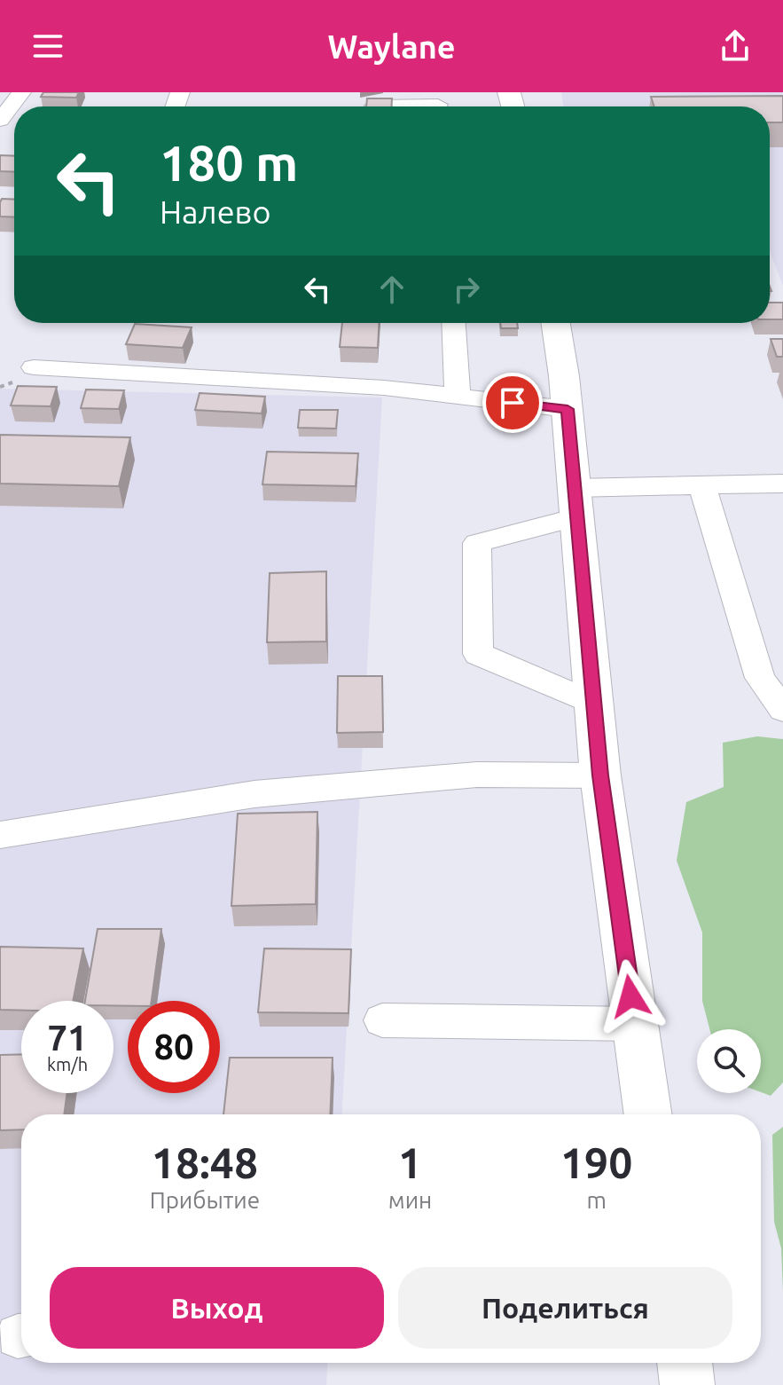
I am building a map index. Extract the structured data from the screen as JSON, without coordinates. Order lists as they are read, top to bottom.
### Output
{
  "page": {
    "header": "Waylane",
    "turn": ["180 m", "Налево"],
    "speed": "71 km/h",
    "limit": "80",
    "eta": [
      "18:48",
      "Прибытие",
      "1",
      "мин",
      "190",
      "m"
    ],
    "buttons": ["Выход", "Поделиться"]
  }
}
